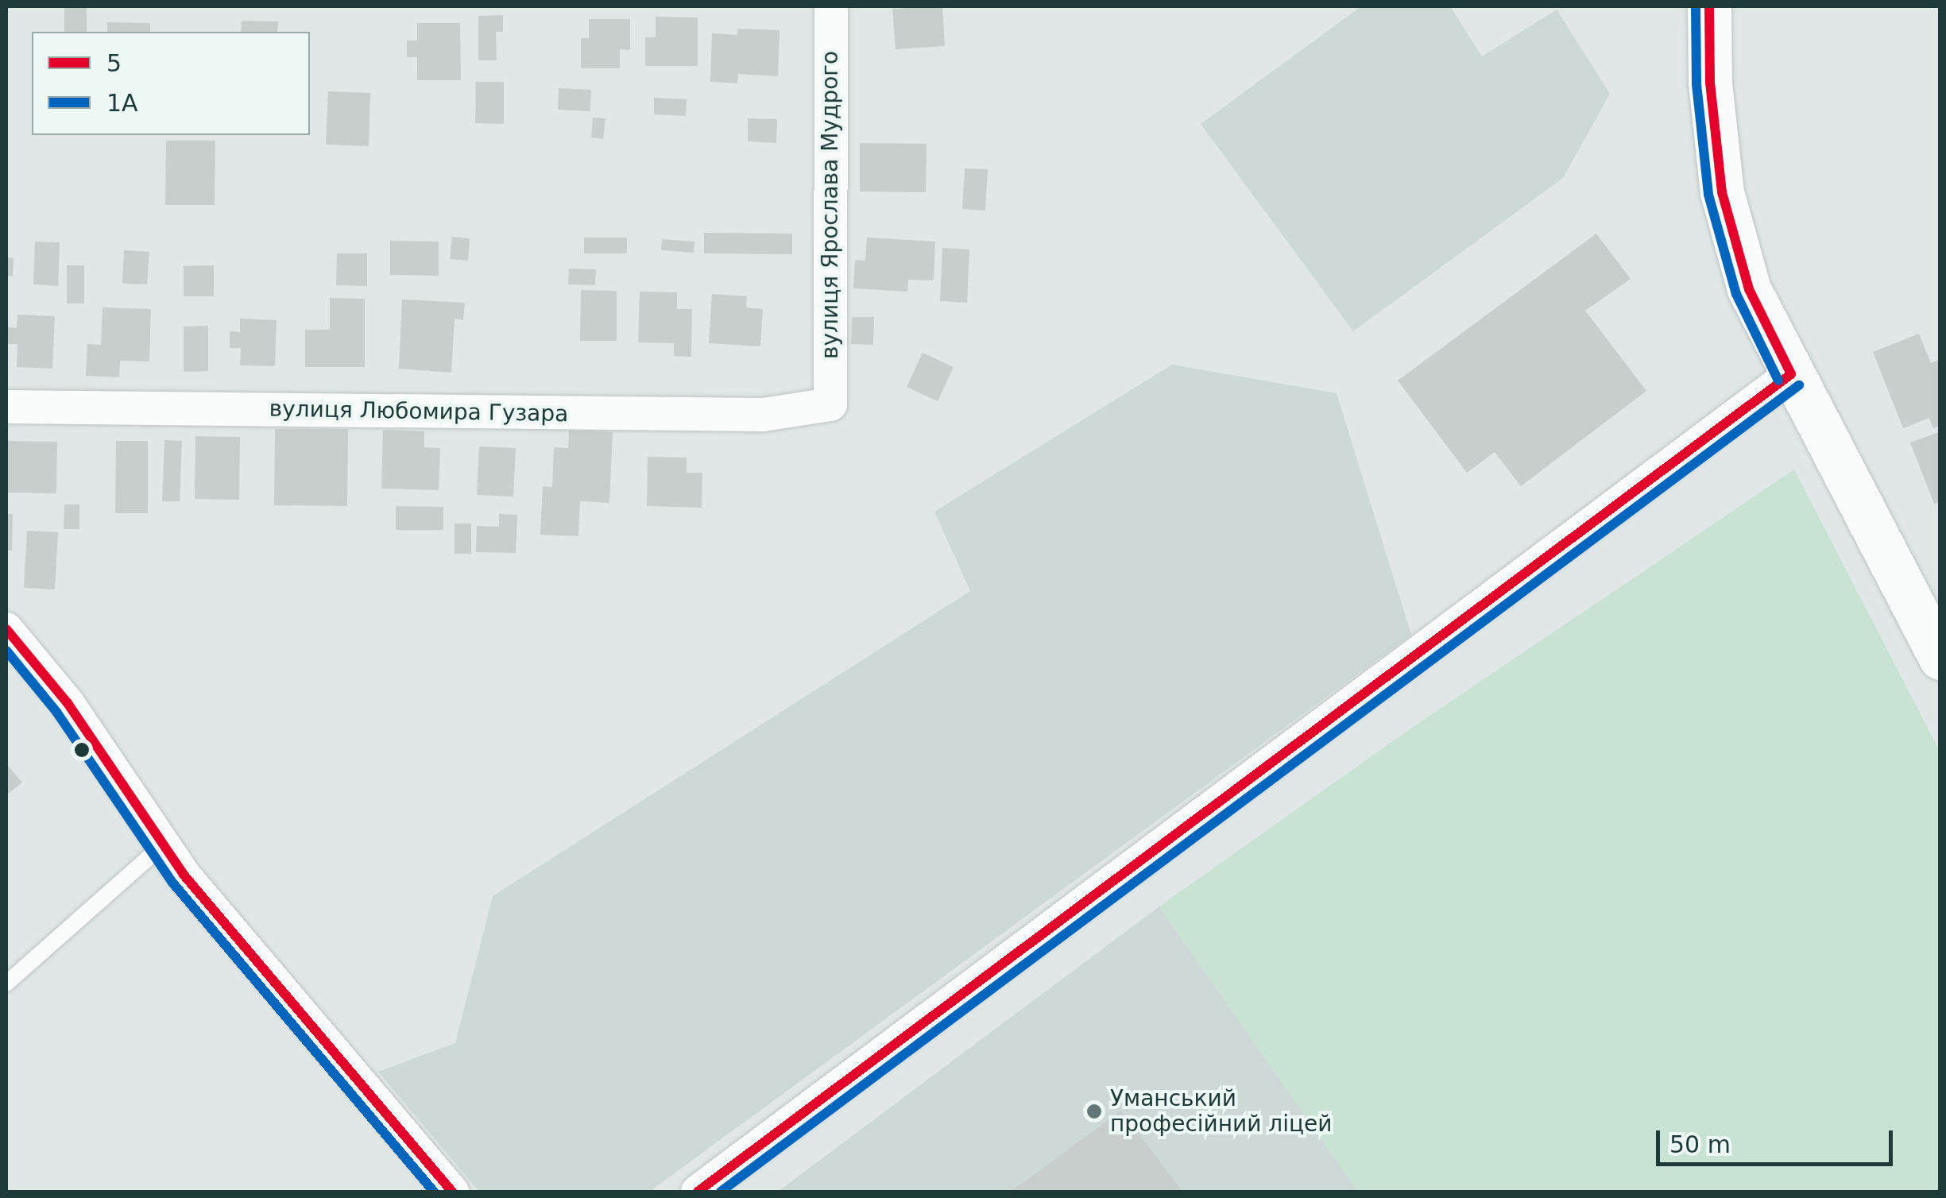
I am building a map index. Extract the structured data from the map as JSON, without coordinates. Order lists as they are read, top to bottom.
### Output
{
  "streets": {
    "street": ["вулиця Ярослава Мудрого", "вулиця Любомира Гузара"]
  },
  "crossings": [
    ["вулиця Ярослава Мудрого", "вулиця Любомира Гузара"]
  ],
  "places": ["Уманський професійний ліцей"],
  "lines": ["transit line 5", "transit line 1А"],
  "legend": ["5", "1А"],
  "scale_bar": "50 m"
}
